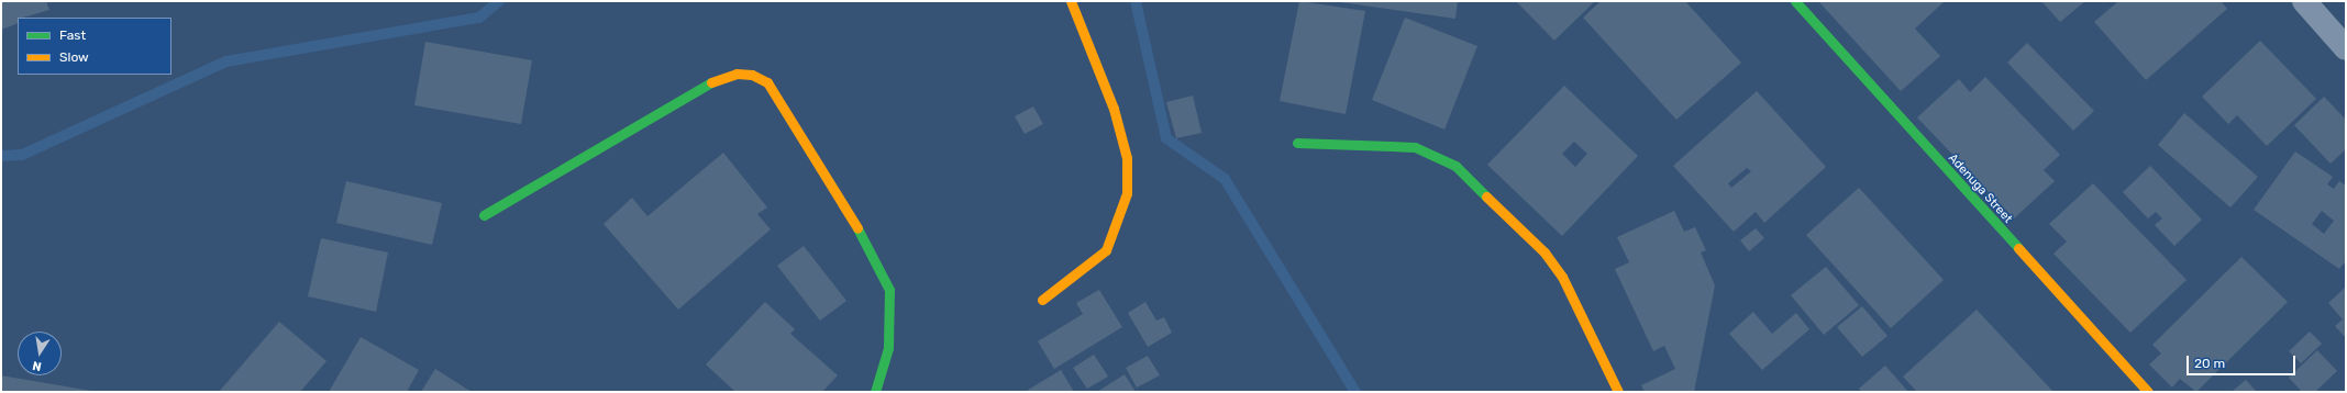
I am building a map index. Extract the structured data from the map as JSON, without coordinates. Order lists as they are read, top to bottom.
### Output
{
  "streets": {
    "street": ["Adenuga Street"]
  },
  "legend": ["Fast", "Slow"],
  "scale_bar": "20 m",
  "north": "bottom"
}
